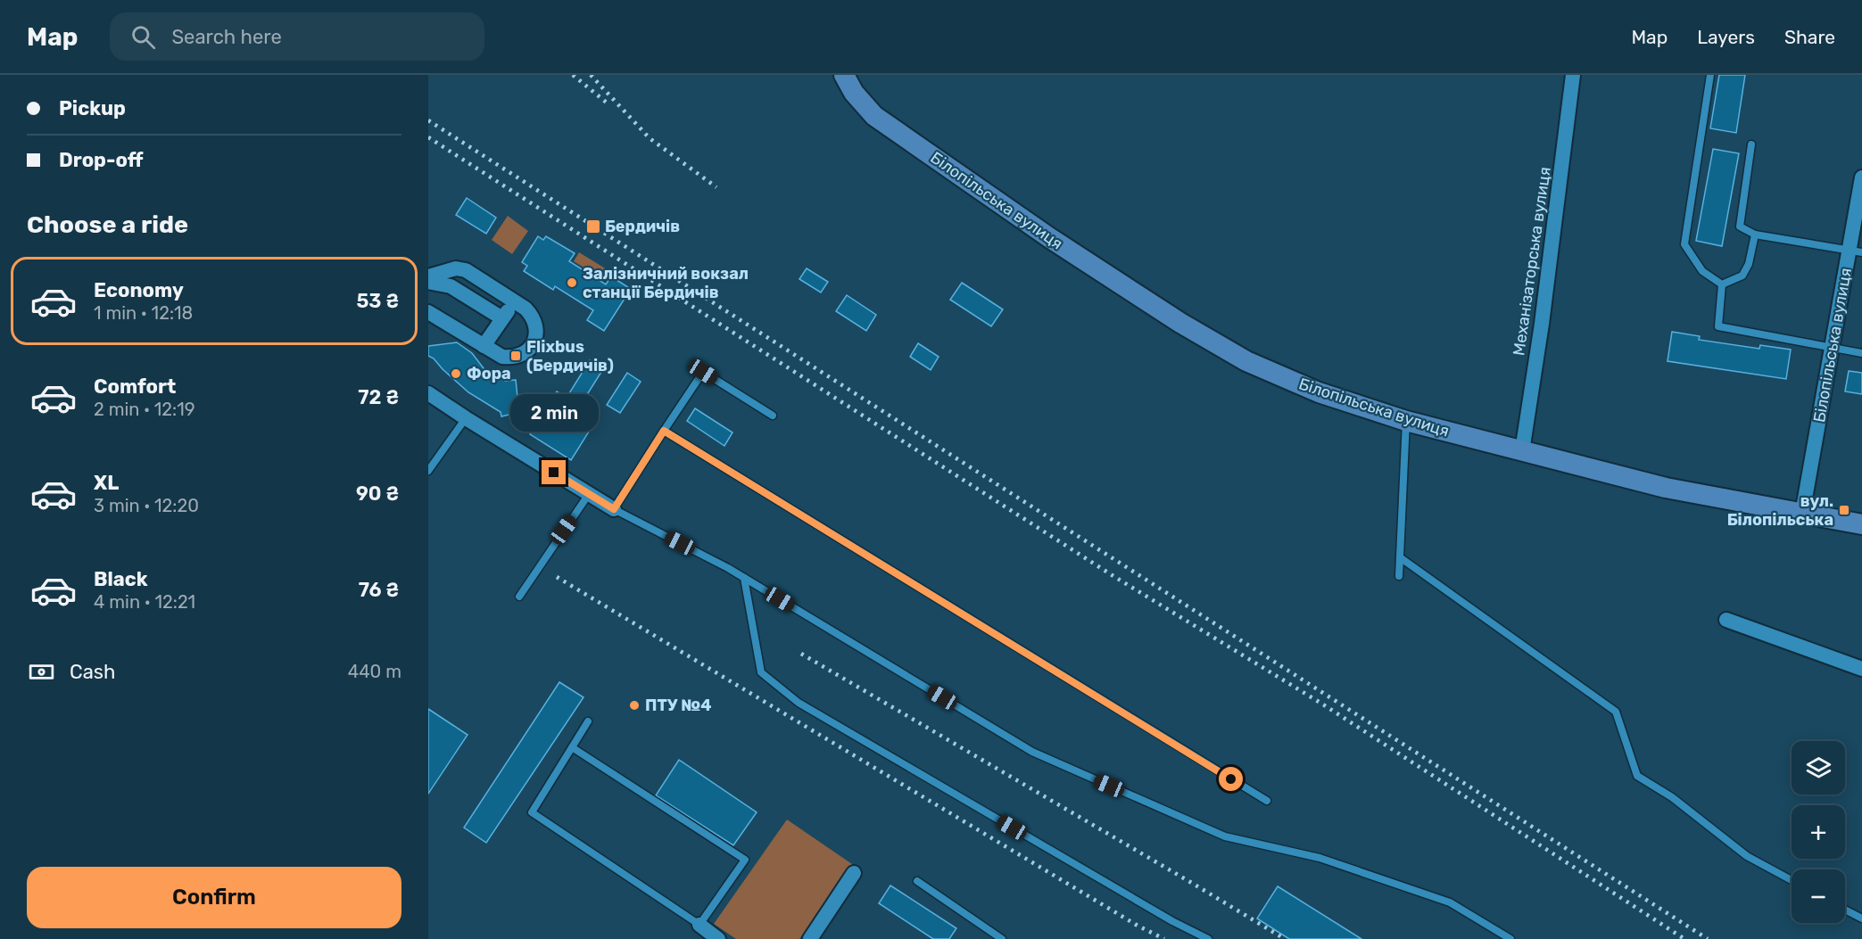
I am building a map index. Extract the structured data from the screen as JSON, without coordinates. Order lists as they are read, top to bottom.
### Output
{
  "streets": {
    "main road": ["Білопільська вулиця"],
    "street": ["Механізаторська вулиця"]
  },
  "crossings": [
    ["Білопільська вулиця", "Механізаторська вулиця"]
  ],
  "places": {
    "transit": ["Бердичів", "Flixbus (Бердичів)", "вул. Білопільська"],
    "other": ["Залізничний вокзал станції Бердичів", "Фора", "ПТУ №4"]
  },
  "page": {
    "header": "Map",
    "search": "Search here",
    "nav": ["Map", "Layers", "Share"],
    "banner": ["Pickup", "Drop-off"],
    "heading": "Choose a ride",
    "list": [
      {
        "name": "Economy",
        "note": "1 min · 12:18",
        "value": "53 ₴"
      },
      {
        "name": "Comfort",
        "note": "2 min · 12:19",
        "value": "72 ₴"
      },
      {
        "name": "XL",
        "note": "3 min · 12:20",
        "value": "90 ₴"
      },
      {
        "name": "Black",
        "note": "4 min · 12:21",
        "value": "76 ₴"
      }
    ],
    "bubble": "2 min",
    "pay": ["Cash", "440 m"],
    "map_buttons": ["+", "−"],
    "buttons": "Confirm"
  }
}
